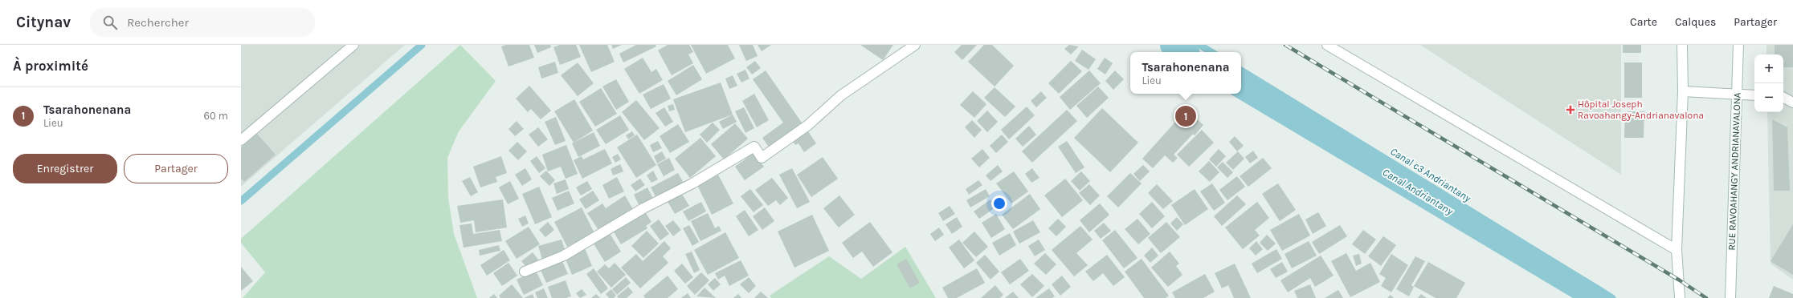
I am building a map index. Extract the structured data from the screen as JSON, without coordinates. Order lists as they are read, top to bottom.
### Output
{
  "streets": {
    "street": ["RUE RAVOAHANGY ANDRIANAVALONA"]
  },
  "water": ["Canal c3 Andriantany", "Canal Andriantany"],
  "places": {
    "health": ["Hôpital Joseph Ravoahangy-Andrianavalona"]
  },
  "page": {
    "header": "Citynav",
    "search": "Rechercher",
    "nav": ["Carte", "Calques", "Partager"],
    "heading": "À proximité",
    "popup": ["Tsarahonenana", "Lieu"],
    "map_buttons": ["+", "−"],
    "list": [
      {
        "mark": "1",
        "name": "Tsarahonenana",
        "note": "Lieu",
        "value": "60 m"
      }
    ],
    "pins": "1",
    "buttons": ["Enregistrer", "Partager"]
  }
}
